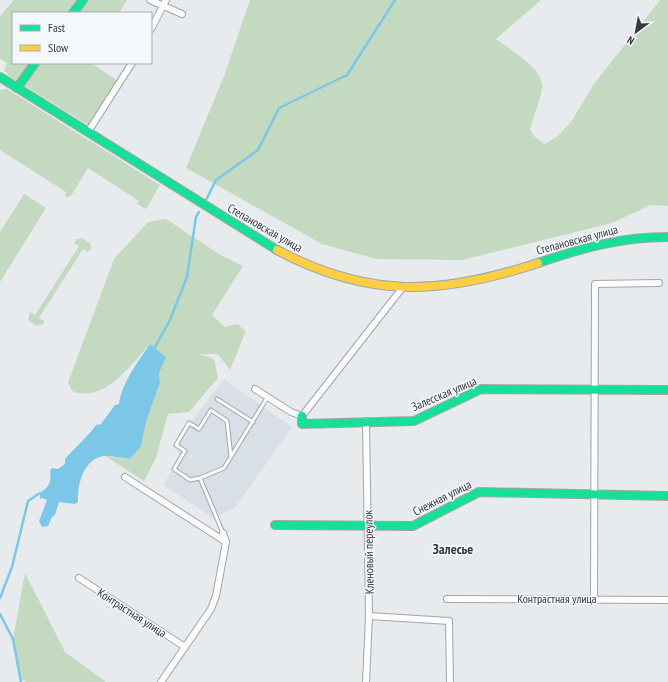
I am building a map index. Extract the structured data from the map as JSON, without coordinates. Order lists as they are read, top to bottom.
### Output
{
  "streets": {
    "street": [
      "Степановская улица",
      "Залесская улица",
      "Снежная улица",
      "Кленовый переулок",
      "Контрастная улица"
    ]
  },
  "crossings": [
    ["Залесская улица", "Кленовый переулок"],
    ["Снежная улица", "Кленовый переулок"]
  ],
  "districts": ["Залесье"],
  "legend": ["Fast", "Slow"],
  "north": "bottom left"
}
